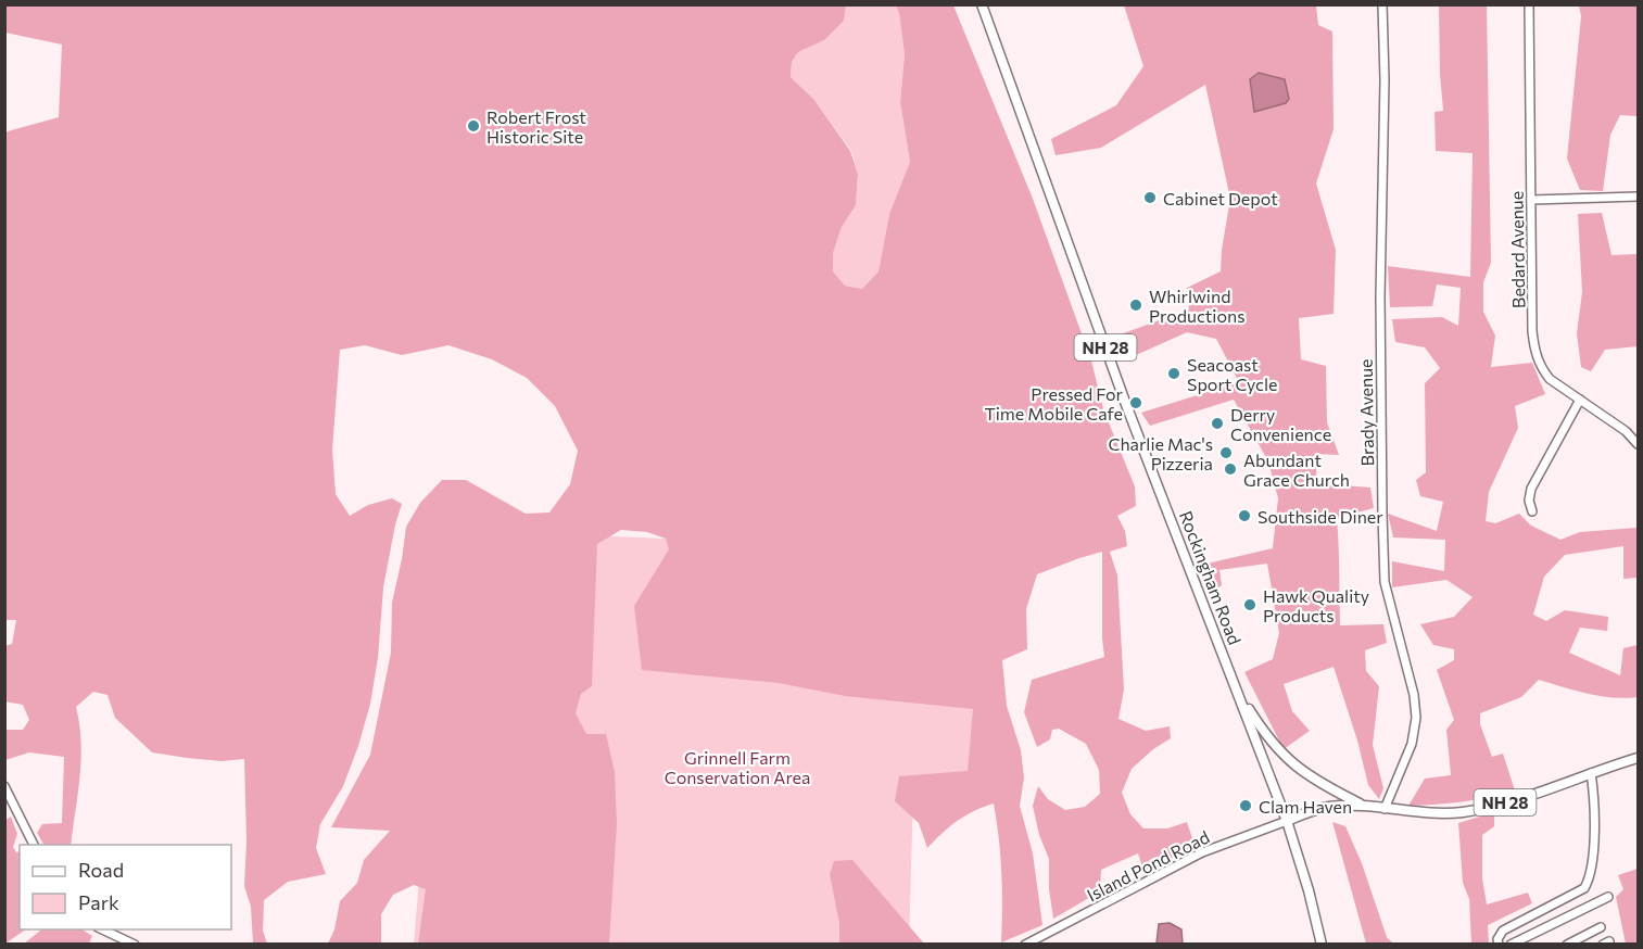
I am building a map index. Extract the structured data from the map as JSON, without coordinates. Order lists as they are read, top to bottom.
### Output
{
  "streets": {
    "main road": ["NH 28", "Rockingham Road"],
    "street": ["Bedard Avenue", "Brady Avenue", "Island Pond Road"]
  },
  "crossings": [
    ["NH 28", "Brady Avenue"],
    ["NH 28", "Rockingham Road"],
    ["NH 28", "Island Pond Road"],
    ["Rockingham Road", "Island Pond Road"]
  ],
  "parks": ["Grinnell Farm Conservation Area"],
  "places": [
    "Robert Frost Historic Site",
    "Cabinet Depot",
    "Whirlwind Productions",
    "Seacoast Sport Cycle",
    "Pressed For Time Mobile Cafe",
    "Derry Convenience",
    "Charlie Mac's Pizzeria",
    "Abundant Grace Church",
    "Southside Diner",
    "Hawk Quality Products",
    "Clam Haven"
  ],
  "legend": ["Road", "Park"]
}
